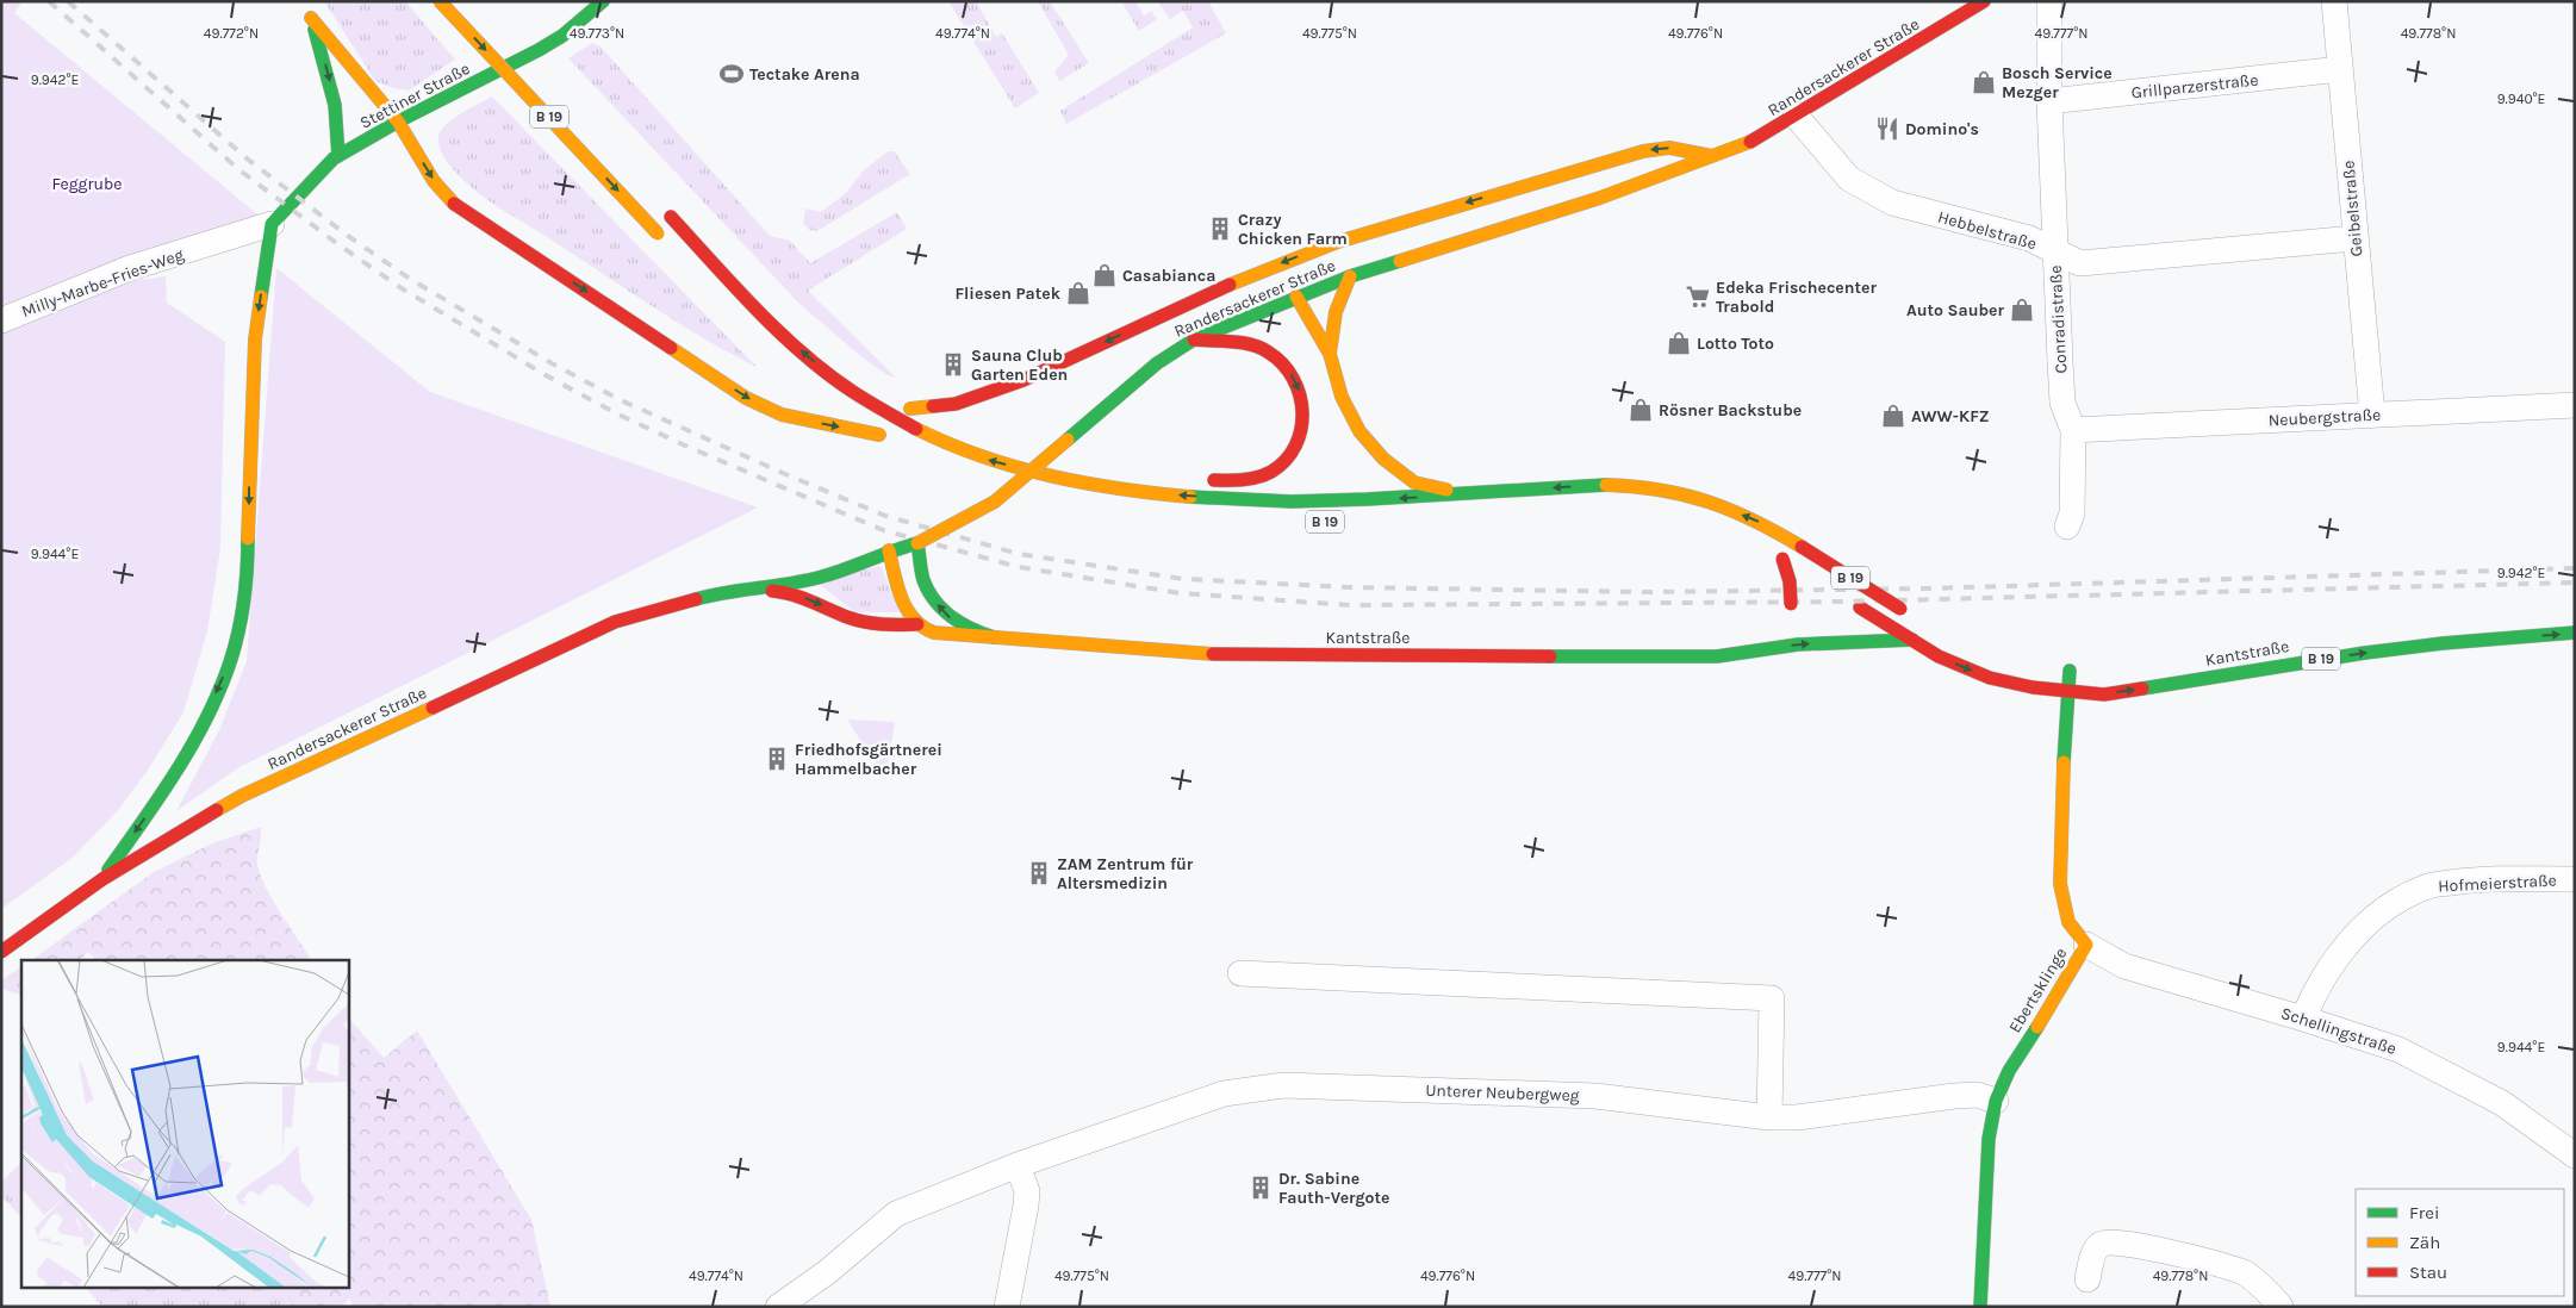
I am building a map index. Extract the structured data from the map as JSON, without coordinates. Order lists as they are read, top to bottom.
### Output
{
  "streets": {
    "main road": [
      "Randersackerer Straße",
      "Stettiner Straße",
      "B 19",
      "Kantstraße",
      "Ebertsklinge"
    ],
    "street": [
      "Grillparzerstraße",
      "Geibelstraße",
      "Hebbelstraße",
      "Milly-Marbe-Fries-Weg",
      "Conradistraße",
      "Neubergstraße",
      "Hofmeierstraße",
      "Schellingstraße",
      "Unterer Neubergweg"
    ]
  },
  "crossings": [
    ["Randersackerer Straße", "Hebbelstraße"],
    ["Randersackerer Straße", "Kantstraße"],
    ["Grillparzerstraße", "Geibelstraße"],
    ["Grillparzerstraße", "Conradistraße"],
    ["Stettiner Straße", "Milly-Marbe-Fries-Weg"],
    ["B 19", "Kantstraße"],
    ["Geibelstraße", "Hebbelstraße"],
    ["Geibelstraße", "Neubergstraße"],
    ["Hebbelstraße", "Conradistraße"],
    ["Conradistraße", "Neubergstraße"],
    ["Kantstraße", "Ebertsklinge"],
    ["Hofmeierstraße", "Schellingstraße"],
    ["Ebertsklinge", "Schellingstraße"],
    ["Ebertsklinge", "Unterer Neubergweg"]
  ],
  "one_way": ["Kantstraße"],
  "parks": ["Feggrube"],
  "places": {
    "sports": ["Tectake Arena"],
    "shop": [
      "Bosch Service Mezger",
      "Casabianca",
      "Fliesen Patek",
      "Auto Sauber",
      "Lotto Toto",
      "Rösner Backstube",
      "AWW-KFZ"
    ],
    "restaurant": ["Domino's"],
    "building": [
      "Crazy Chicken Farm",
      "Sauna Club Garten Eden",
      "Friedhofsgärtnerei Hammelbacher",
      "ZAM Zentrum für Altersmedizin",
      "Dr. Sabine Fauth-Vergote"
    ],
    "supermarket": ["Edeka Frischecenter Trabold"]
  },
  "legend": ["Frei", "Zäh", "Stau"],
  "coordinates": [
    "49.772°N",
    "49.773°N",
    "49.774°N",
    "49.775°N",
    "49.776°N",
    "49.777°N",
    "49.778°N",
    "9.942°E",
    "9.940°E",
    "9.944°E"
  ]
}
